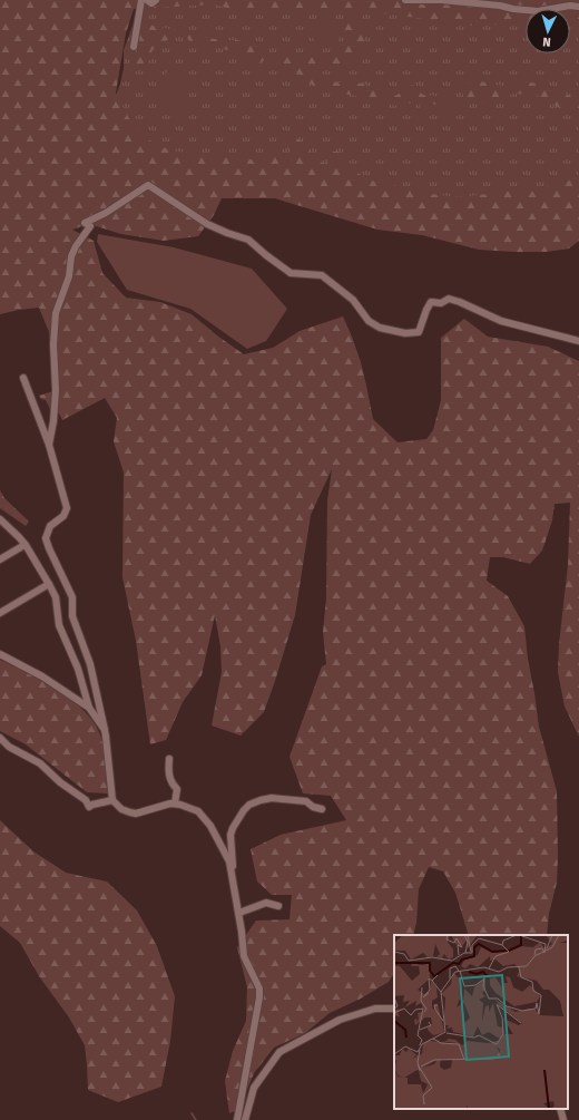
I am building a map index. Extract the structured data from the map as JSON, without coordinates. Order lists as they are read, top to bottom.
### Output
{
  "north": "bottom"
}
